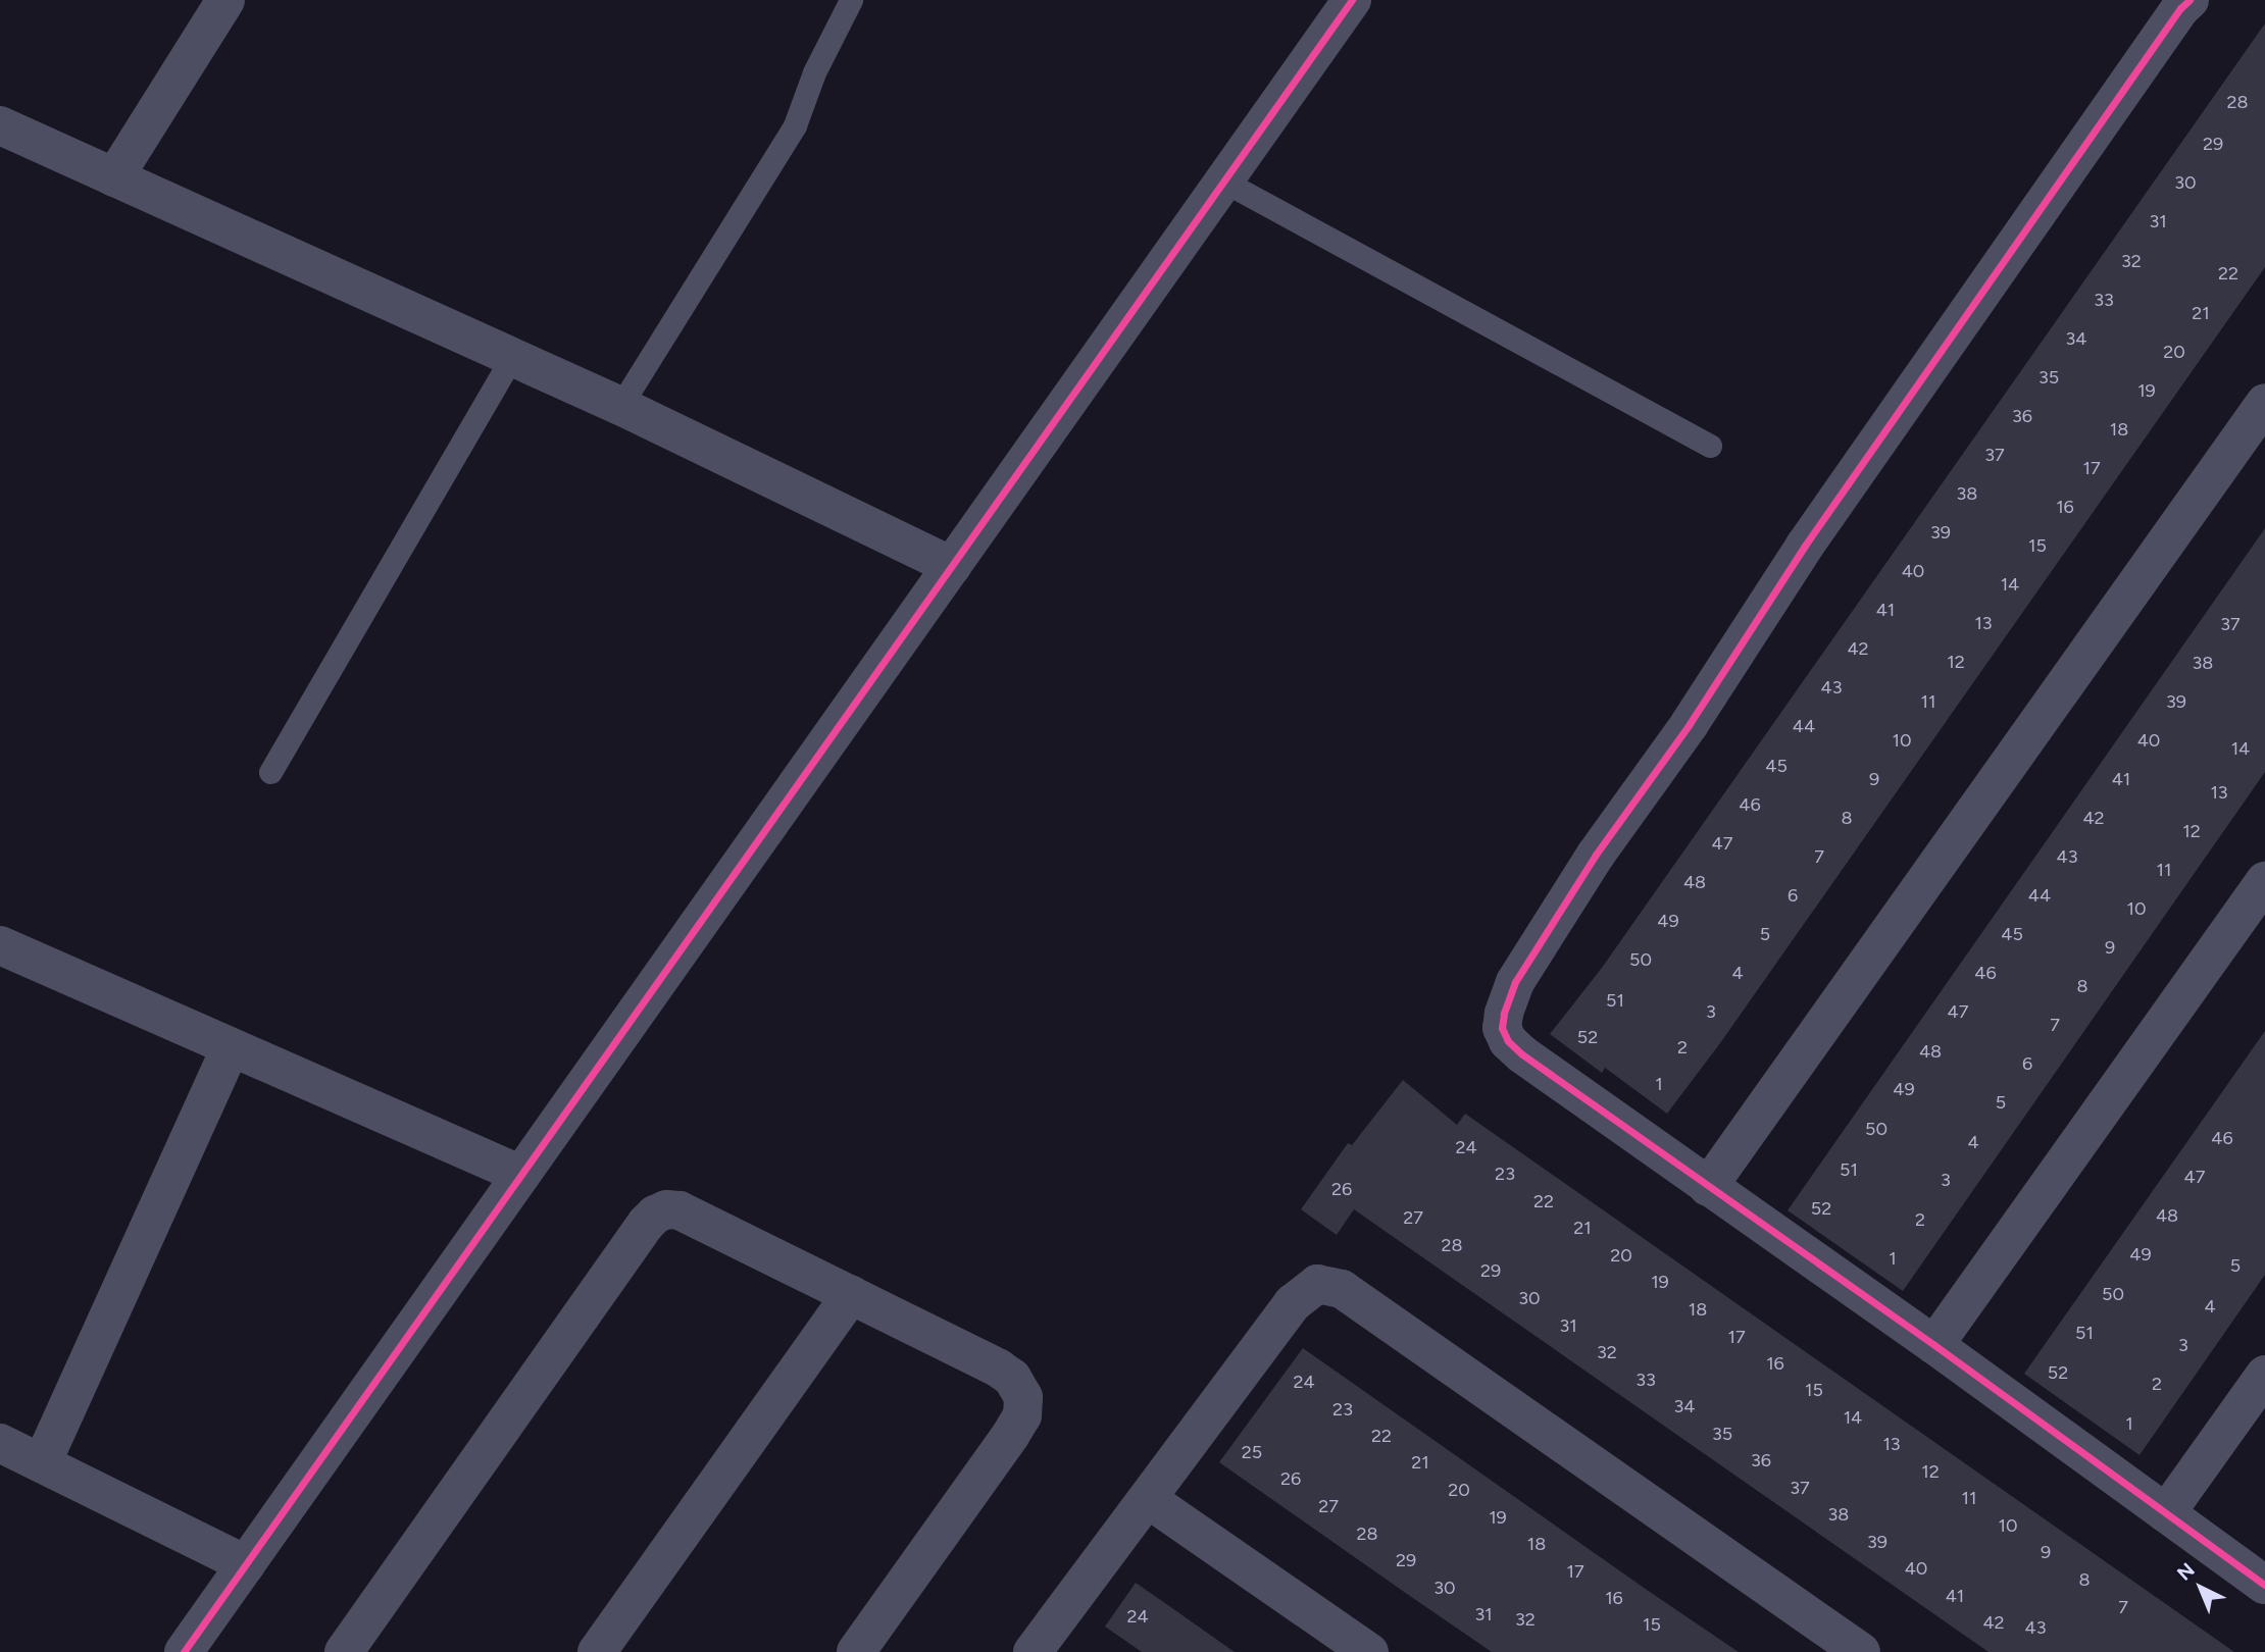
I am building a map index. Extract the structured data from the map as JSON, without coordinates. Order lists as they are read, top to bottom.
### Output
{
  "house_numbers": [
    "28",
    "29",
    "30",
    "31",
    "32",
    "22",
    "33",
    "21",
    "34",
    "20",
    "35",
    "19",
    "36",
    "18",
    "37",
    "17",
    "38",
    "16",
    "39",
    "15",
    "40",
    "14",
    "41",
    "13",
    "37",
    "42",
    "12",
    "38",
    "43",
    "11",
    "39",
    "44",
    "10",
    "40",
    "14",
    "45",
    "9",
    "41",
    "13",
    "46",
    "8",
    "42",
    "12",
    "47",
    "7",
    "43",
    "11",
    "48",
    "6",
    "44",
    "10",
    "49",
    "5",
    "45",
    "9",
    "50",
    "4",
    "46",
    "8",
    "51",
    "3",
    "47",
    "7",
    "52",
    "2",
    "48",
    "6",
    "1",
    "49",
    "5",
    "50",
    "46",
    "4",
    "24",
    "51",
    "23",
    "47",
    "3",
    "26",
    "22",
    "52",
    "48",
    "27",
    "2",
    "21",
    "28",
    "49",
    "20",
    "1",
    "5",
    "29",
    "19",
    "50",
    "30",
    "4",
    "18",
    "31",
    "51",
    "17",
    "3",
    "32",
    "16",
    "52",
    "33",
    "24",
    "2",
    "15",
    "34",
    "23",
    "14",
    "1",
    "35",
    "22",
    "13",
    "25",
    "36",
    "21",
    "12",
    "26",
    "37",
    "20",
    "11",
    "27",
    "38",
    "19",
    "10",
    "28",
    "39",
    "18",
    "9",
    "29",
    "40",
    "17",
    "8",
    "30",
    "41",
    "16",
    "7",
    "31",
    "24",
    "32",
    "42",
    "15",
    "43"
  ],
  "north": "top left"
}
